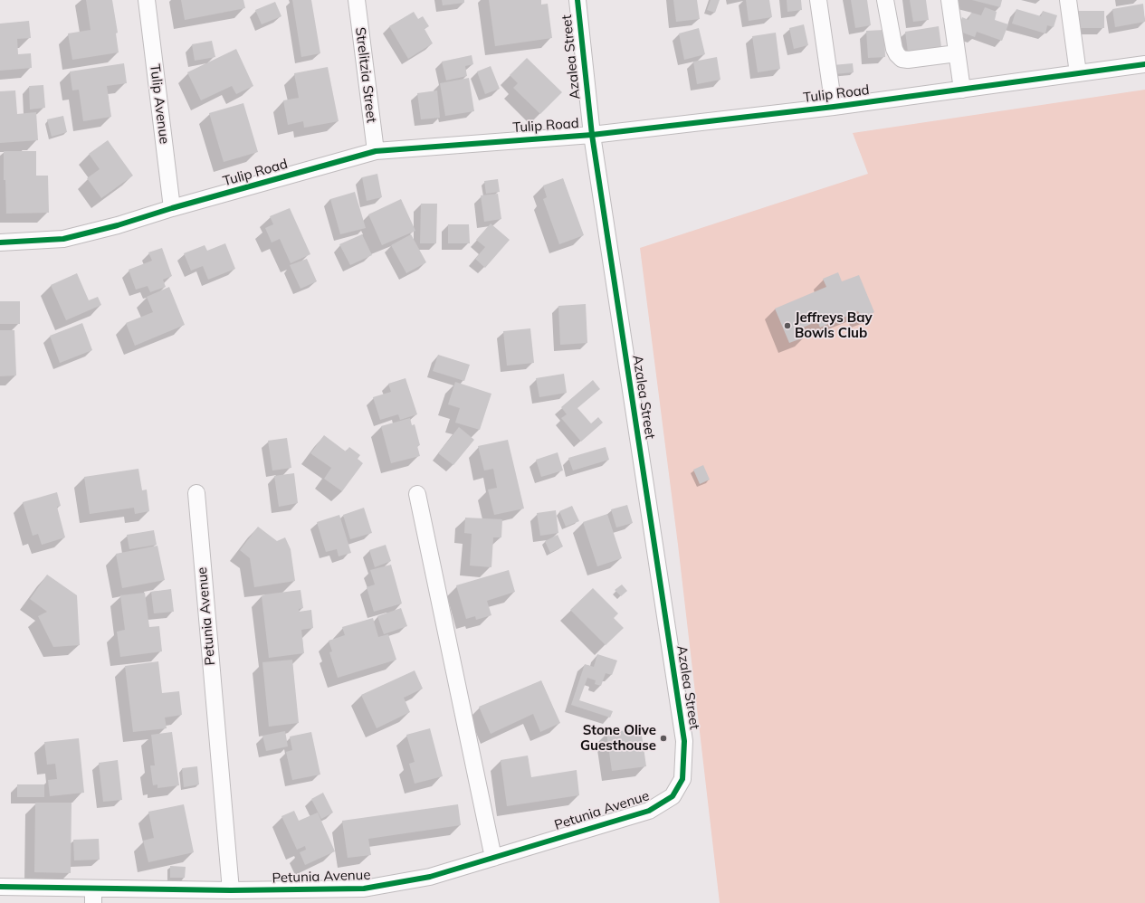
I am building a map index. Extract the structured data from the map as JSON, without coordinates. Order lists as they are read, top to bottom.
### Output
{
  "streets": {
    "street": [
      "Azalea Street",
      "Strelitzia Street",
      "Tulip Road",
      "Tulip Avenue",
      "Petunia Avenue"
    ]
  },
  "crossings": [
    ["Azalea Street", "Tulip Road"],
    ["Azalea Street", "Petunia Avenue"],
    ["Strelitzia Street", "Tulip Road"],
    ["Tulip Road", "Tulip Avenue"]
  ],
  "places": ["Jeffreys Bay Bowls Club", "Stone Olive Guesthouse"]
}
